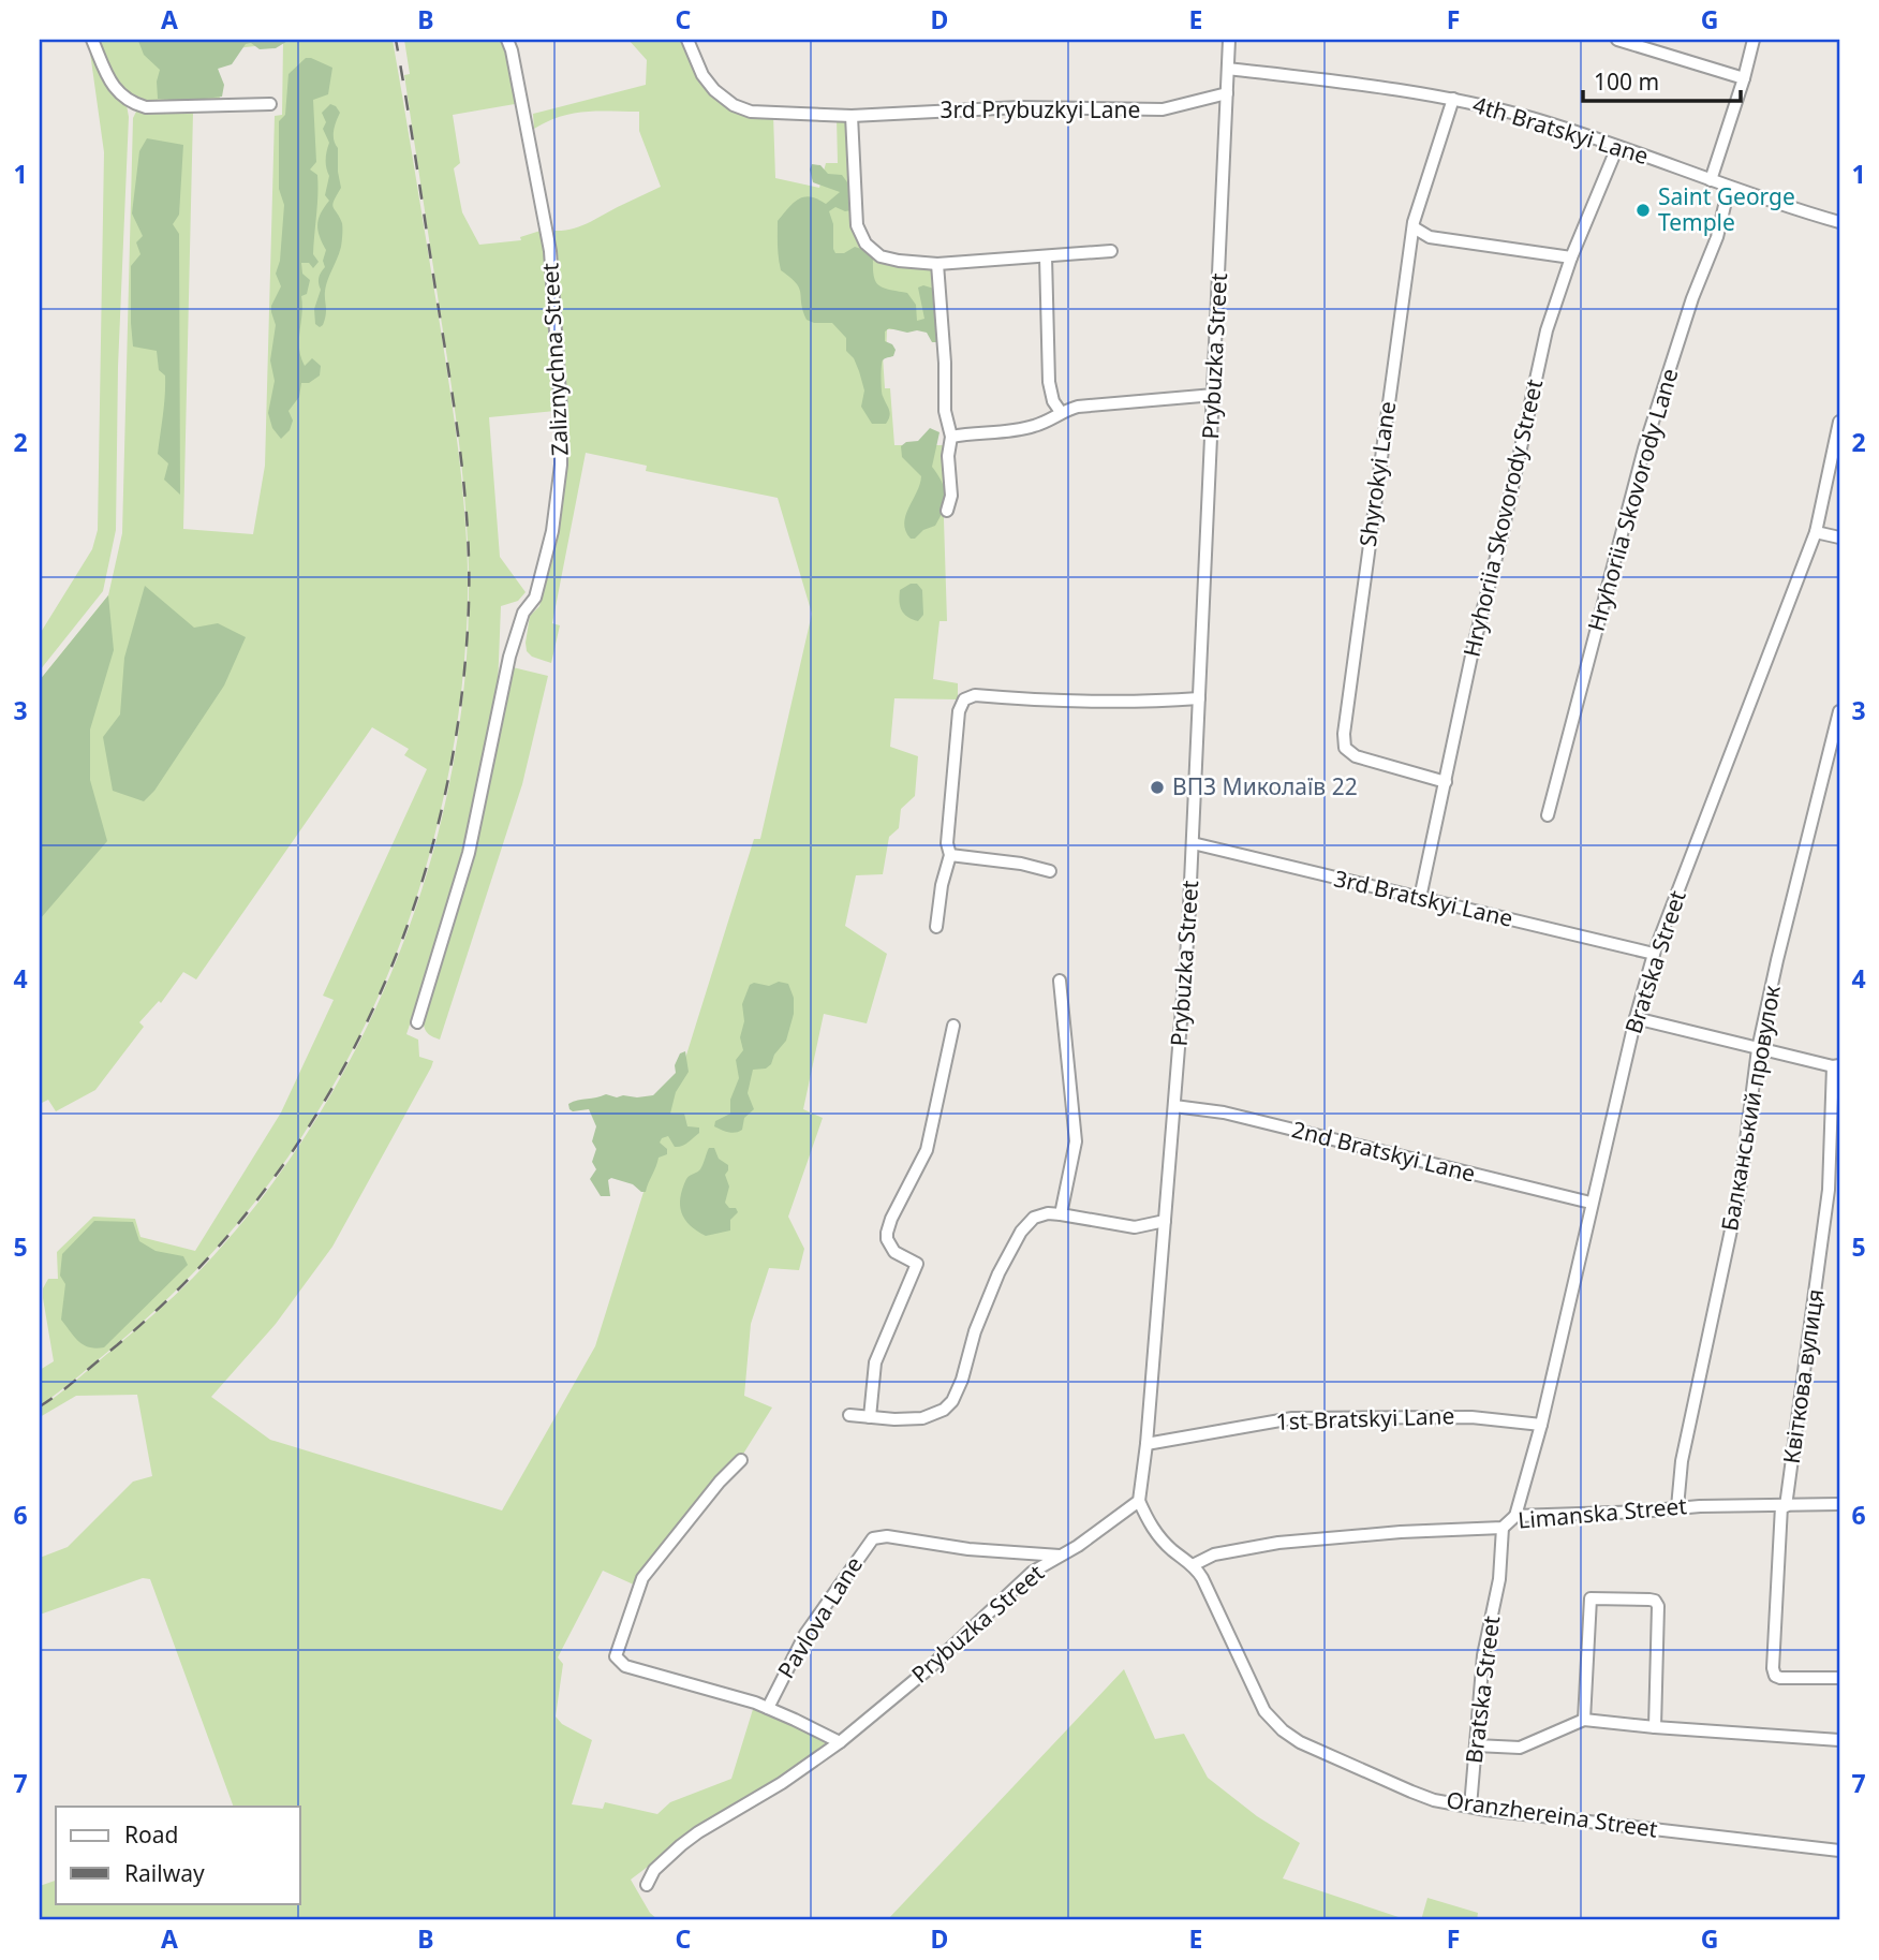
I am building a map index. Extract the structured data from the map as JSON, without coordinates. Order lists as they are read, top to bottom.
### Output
{
  "streets": {
    "street": [
      "3rd Prybuzkyi Lane",
      "4th Bratskyi Lane",
      "Prybuzka Street",
      "Zaliznychna Street",
      "Shyrokyi Lane",
      "Hryhoriia Skovorody Lane",
      "Hryhoriia Skovorody Street",
      "3rd Bratskyi Lane",
      "Bratska Street",
      "Балканський провулок",
      "2nd Bratskyi Lane",
      "Квіткова вулиця",
      "1st Bratskyi Lane",
      "Limanska Street",
      "Pavlova Lane",
      "Oranzhereina Street"
    ]
  },
  "crossings": [
    ["3rd Prybuzkyi Lane", "Prybuzka Street"],
    ["4th Bratskyi Lane", "Prybuzka Street"],
    ["4th Bratskyi Lane", "Shyrokyi Lane"],
    ["4th Bratskyi Lane", "Hryhoriia Skovorody Lane"],
    ["4th Bratskyi Lane", "Hryhoriia Skovorody Street"],
    ["Prybuzka Street", "3rd Bratskyi Lane"],
    ["Prybuzka Street", "2nd Bratskyi Lane"],
    ["Prybuzka Street", "1st Bratskyi Lane"],
    ["Prybuzka Street", "Pavlova Lane"],
    ["Prybuzka Street", "Oranzhereina Street"],
    ["Shyrokyi Lane", "Hryhoriia Skovorody Street"],
    ["Hryhoriia Skovorody Street", "3rd Bratskyi Lane"],
    ["3rd Bratskyi Lane", "Bratska Street"],
    ["Bratska Street", "2nd Bratskyi Lane"],
    ["Bratska Street", "1st Bratskyi Lane"],
    ["Bratska Street", "Limanska Street"],
    ["Bratska Street", "Oranzhereina Street"],
    ["Балканський провулок", "Limanska Street"],
    ["Квіткова вулиця", "Limanska Street"],
    ["Limanska Street", "Oranzhereina Street"]
  ],
  "places": ["Saint George Temple", "ВПЗ Миколаїв 22"],
  "legend": ["Road", "Railway"],
  "scale_bar": "100 m",
  "grid": {
    "columns": [
      "A",
      "B",
      "C",
      "D",
      "E",
      "F",
      "G"
    ],
    "rows": [
      "1",
      "2",
      "3",
      "4",
      "5",
      "6",
      "7"
    ]
  }
}
